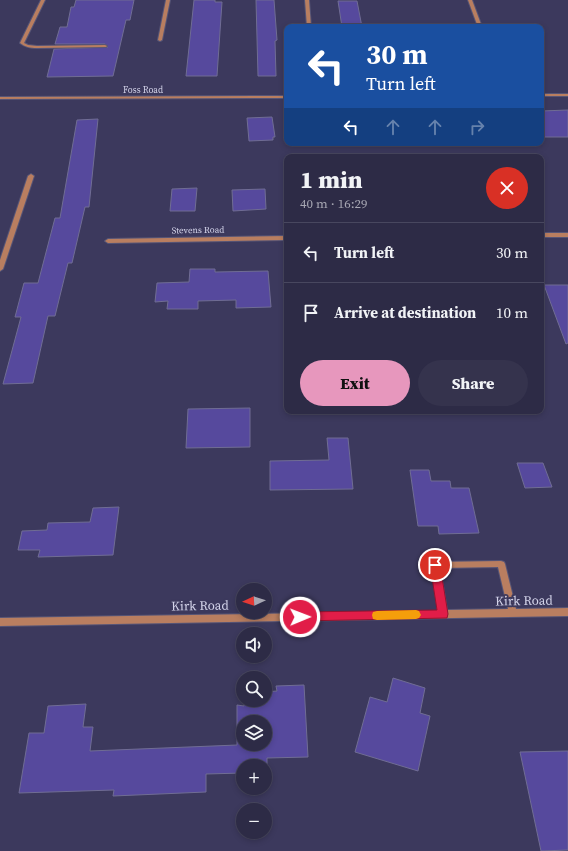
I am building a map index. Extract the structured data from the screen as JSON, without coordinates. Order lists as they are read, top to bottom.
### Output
{
  "streets": {
    "street": ["Foss Road", "Stevens Road", "Kirk Road"]
  },
  "north": "left",
  "page": {
    "turn": ["30 m", "Turn left"],
    "heading": ["1 min", "40 m · 16:29"],
    "list": [
      {
        "name": "Turn left",
        "value": "30 m"
      },
      {
        "name": "Arrive at destination",
        "value": "10 m"
      }
    ],
    "buttons": ["Exit", "Share"],
    "map_buttons": ["+", "−"]
  }
}
